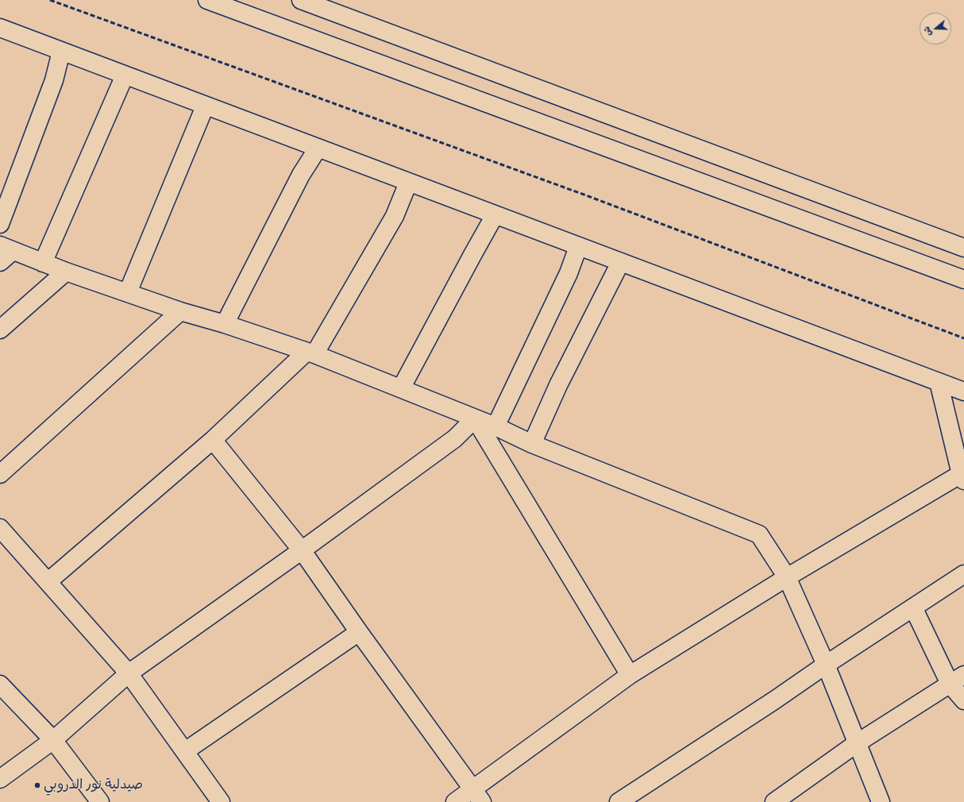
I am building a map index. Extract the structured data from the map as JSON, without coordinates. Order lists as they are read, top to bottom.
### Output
{
  "places": ["صيدلية نور الدروبي"],
  "north": "left"
}
